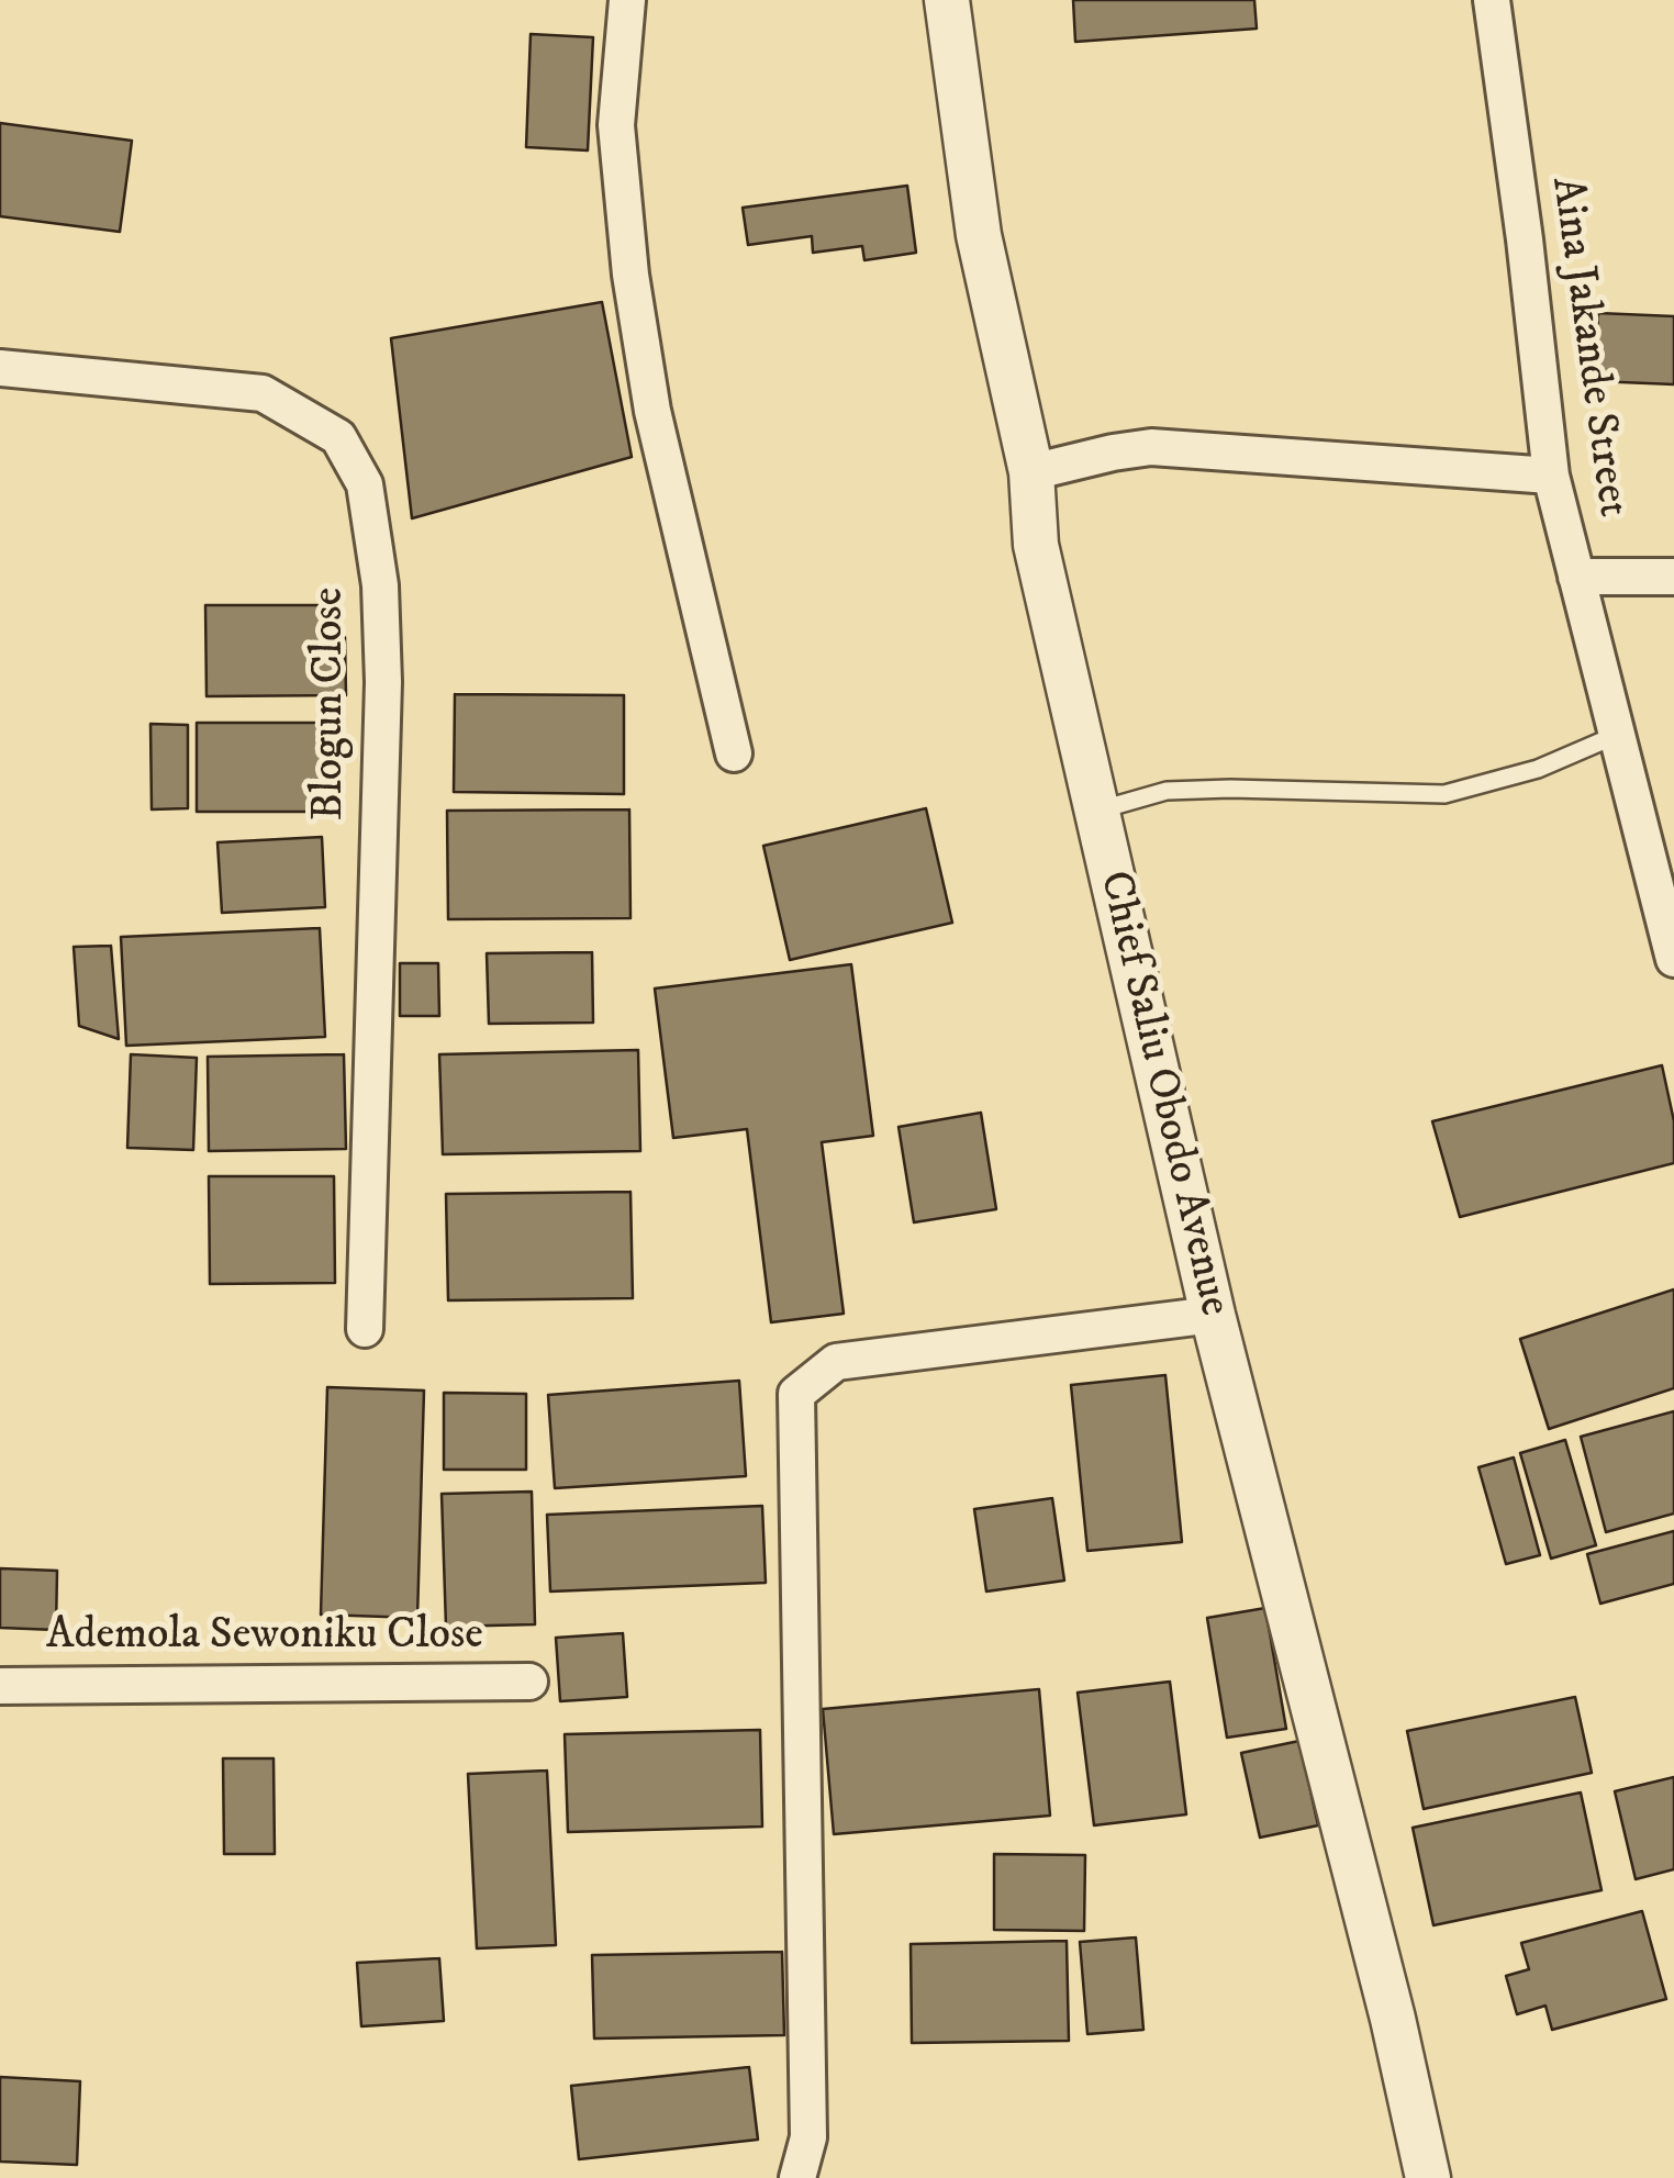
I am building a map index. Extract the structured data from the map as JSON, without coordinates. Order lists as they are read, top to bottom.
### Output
{
  "streets": {
    "street": [
      "Aina Jakande Street",
      "Blogun Close",
      "Chief Saliu Obodo Avenue",
      "Ademola Sewoniku Close"
    ]
  }
}
